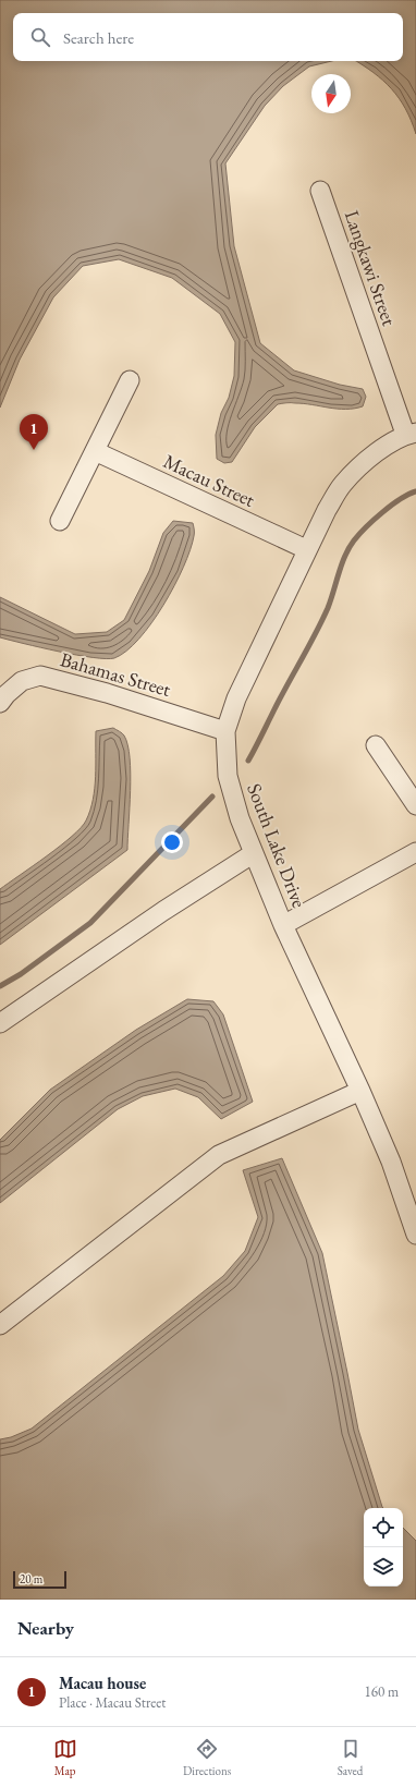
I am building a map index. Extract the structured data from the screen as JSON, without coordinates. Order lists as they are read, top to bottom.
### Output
{
  "streets": {
    "street": [
      "Langkawi Street",
      "Macau Street",
      "Bahamas Street",
      "South Lake Drive"
    ]
  },
  "crossings": [
    ["Langkawi Street", "South Lake Drive"],
    ["Macau Street", "South Lake Drive"],
    ["Bahamas Street", "South Lake Drive"]
  ],
  "scale_bar": "20 m",
  "north": "bottom",
  "page": {
    "search": "Search here",
    "pins": "1",
    "scale": "20 m",
    "heading": "Nearby",
    "list": [
      {
        "mark": "1",
        "name": "Macau house",
        "note": "Place · Macau Street",
        "value": "160 m"
      }
    ],
    "nav": ["Map", "Directions", "Saved"]
  }
}
